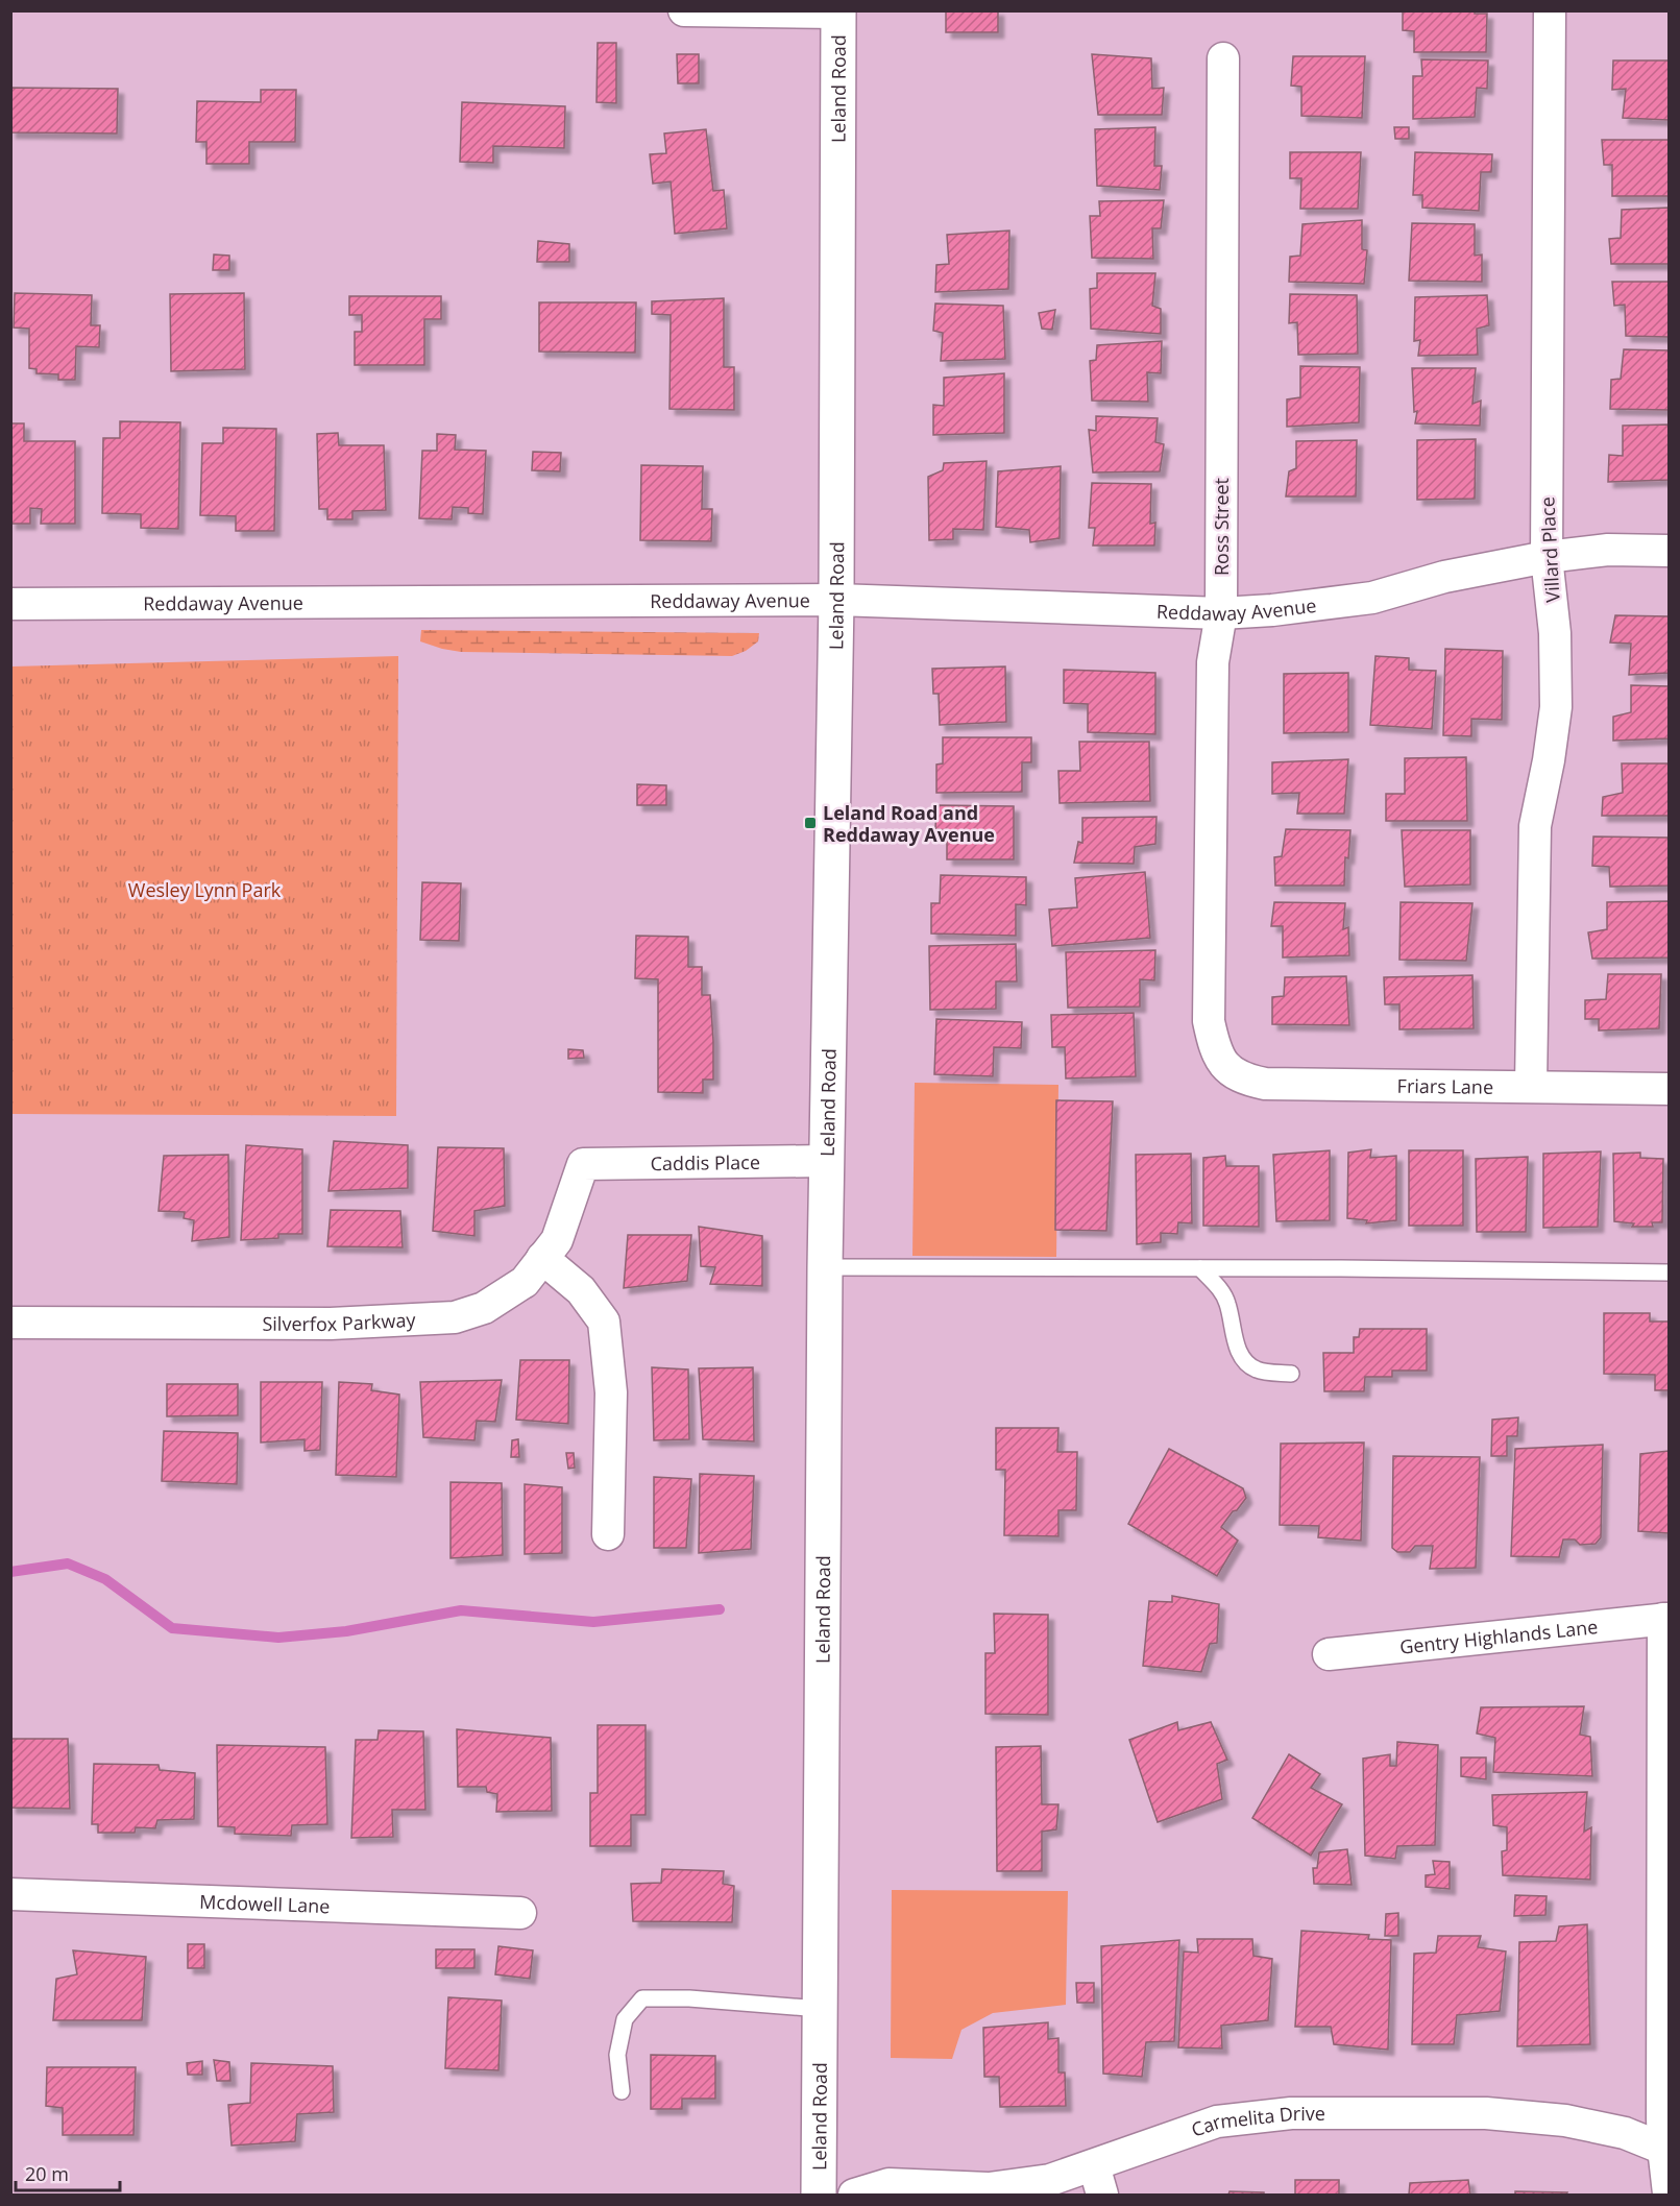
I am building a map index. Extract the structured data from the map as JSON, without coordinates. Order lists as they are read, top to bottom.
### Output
{
  "streets": {
    "street": [
      "Leland Road",
      "Ross Street",
      "Villard Place",
      "Reddaway Avenue",
      "Friars Lane",
      "Caddis Place",
      "Silverfox Parkway",
      "Gentry Highlands Lane",
      "Mcdowell Lane",
      "Carmelita Drive"
    ]
  },
  "crossings": [
    ["Leland Road", "Reddaway Avenue"],
    ["Leland Road", "Caddis Place"],
    ["Ross Street", "Reddaway Avenue"],
    ["Ross Street", "Friars Lane"],
    ["Villard Place", "Reddaway Avenue"],
    ["Villard Place", "Friars Lane"],
    ["Caddis Place", "Silverfox Parkway"]
  ],
  "parks": ["Wesley Lynn Park"],
  "places": {
    "transit": ["Leland Road and Reddaway Avenue"]
  },
  "scale_bar": "20 m"
}
